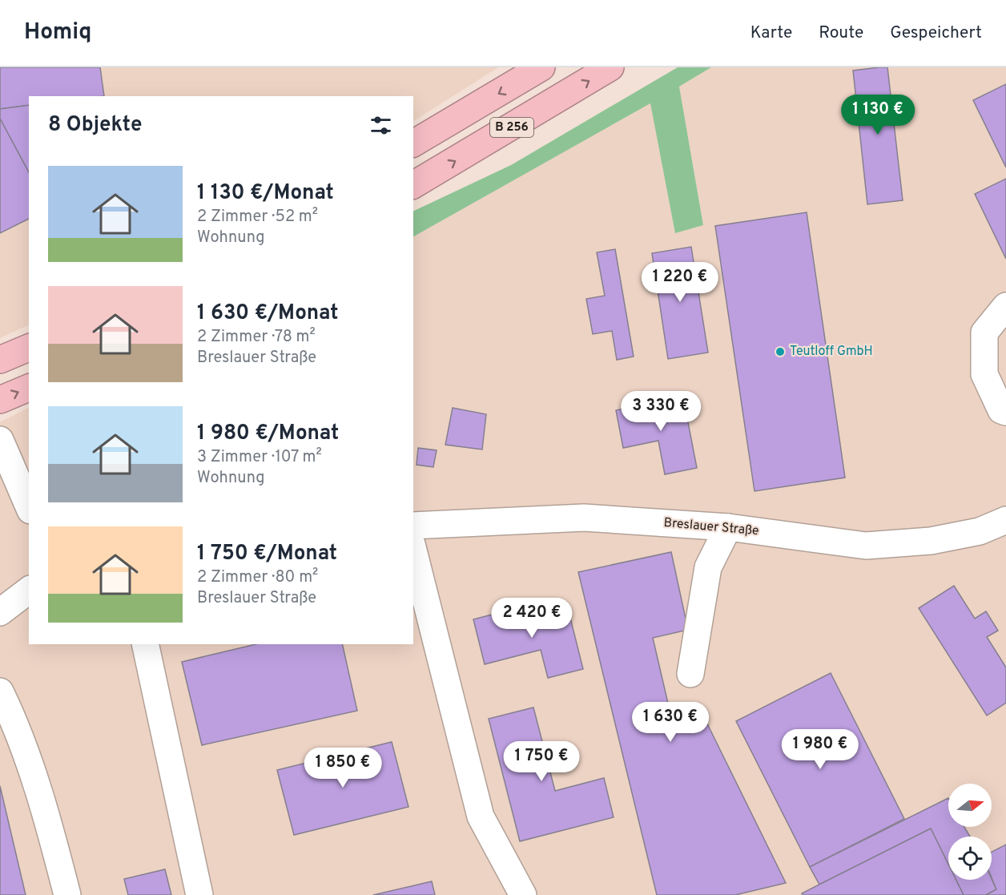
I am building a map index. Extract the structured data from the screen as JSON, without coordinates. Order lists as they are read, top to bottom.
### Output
{
  "streets": {
    "highway": ["B 256"],
    "street": ["Breslauer Straße"]
  },
  "places": ["Teutloff GmbH"],
  "north": "right",
  "page": {
    "header": "Homiq",
    "nav": ["Karte", "Route", "Gespeichert"],
    "price": [
      "1 130 €",
      "1 220 €",
      "3 330 €",
      "2 420 €",
      "1 630 €",
      "1 980 €",
      "1 750 €",
      "1 850 €"
    ],
    "heading": "8 Objekte",
    "list": [
      {
        "name": "1 130 €/Monat",
        "note": "2 Zimmer · 52 m² · Wohnung"
      },
      {
        "name": "1 630 €/Monat",
        "note": "2 Zimmer · 78 m² · Breslauer Straße"
      },
      {
        "name": "1 980 €/Monat",
        "note": "3 Zimmer · 107 m² · Wohnung"
      },
      {
        "name": "1 750 €/Monat",
        "note": "2 Zimmer · 80 m² · Breslauer Straße"
      }
    ]
  }
}
